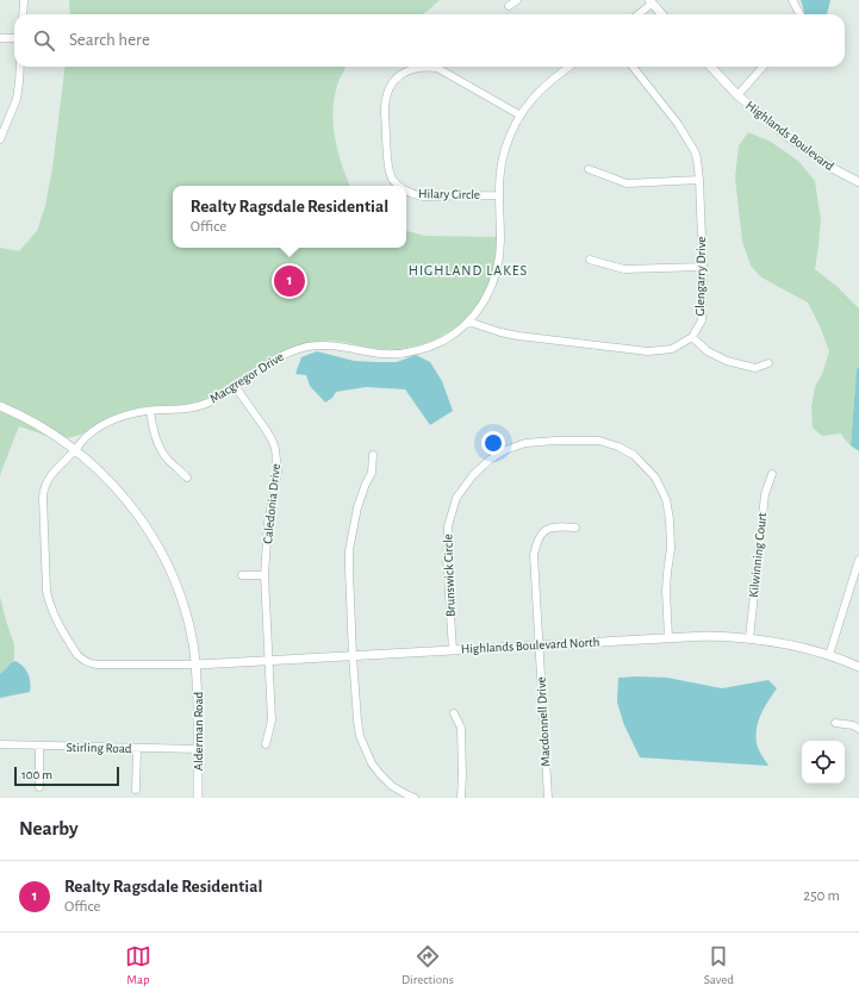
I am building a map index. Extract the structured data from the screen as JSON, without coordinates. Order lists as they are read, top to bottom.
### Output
{
  "streets": {
    "street": [
      "Highlands Boulevard",
      "Hilary Circle",
      "Glengarry Drive",
      "Macgregor Drive",
      "Caledonia Drive",
      "Kilwinning Court",
      "Brunswick Circle",
      "Highlands Boulevard North",
      "Macdonnell Drive",
      "Alderman Road",
      "Stirling Road"
    ]
  },
  "crossings": [
    ["Hilary Circle", "Macgregor Drive"],
    ["Macgregor Drive", "Caledonia Drive"],
    ["Macgregor Drive", "Highlands Boulevard North"],
    ["Macgregor Drive", "Alderman Road"],
    ["Caledonia Drive", "Highlands Boulevard North"],
    ["Kilwinning Court", "Highlands Boulevard North"],
    ["Brunswick Circle", "Highlands Boulevard North"],
    ["Highlands Boulevard North", "Macdonnell Drive"],
    ["Highlands Boulevard North", "Alderman Road"],
    ["Alderman Road", "Stirling Road"]
  ],
  "districts": ["HIGHLAND LAKES"],
  "scale_bar": "100 m",
  "page": {
    "search": "Search here",
    "popup": ["Realty Ragsdale Residential", "Office"],
    "pins": "1",
    "scale": "100 m",
    "heading": "Nearby",
    "list": [
      {
        "mark": "1",
        "name": "Realty Ragsdale Residential",
        "note": "Office",
        "value": "250 m"
      }
    ],
    "nav": ["Map", "Directions", "Saved"]
  }
}
